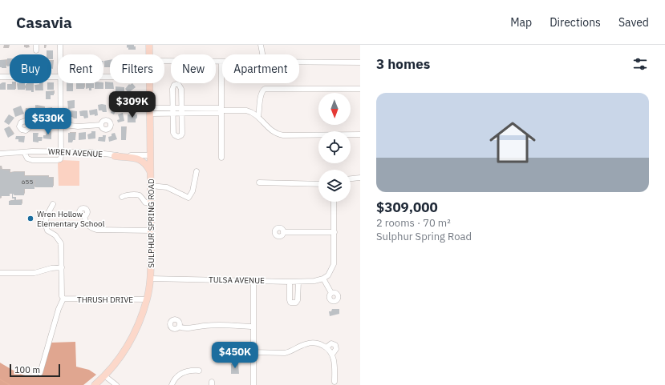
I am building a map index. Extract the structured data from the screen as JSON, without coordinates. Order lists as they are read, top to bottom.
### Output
{
  "streets": {
    "main road": ["SULPHUR SPRING ROAD"],
    "street": ["WREN AVENUE", "TULSA AVENUE", "THRUSH DRIVE"]
  },
  "crossings": [
    ["WREN AVENUE", "SULPHUR SPRING ROAD"],
    ["SULPHUR SPRING ROAD", "TULSA AVENUE"],
    ["SULPHUR SPRING ROAD", "THRUSH DRIVE"]
  ],
  "places": ["Wren Hollow Elementary School"],
  "house_numbers": ["655"],
  "scale_bar": "100 m",
  "north": "bottom",
  "page": {
    "header": "Casavia",
    "nav": ["Map", "Directions", "Saved"],
    "heading": "3 homes",
    "chip": [
      "Buy",
      "Rent",
      "Filters",
      "New",
      "Apartment"
    ],
    "list": [
      {
        "name": "$309,000",
        "note": "2 rooms · 70 m² · Sulphur Spring Road"
      }
    ],
    "price": ["$309K", "$530K", "$450K"],
    "scale": "100 m"
  }
}
